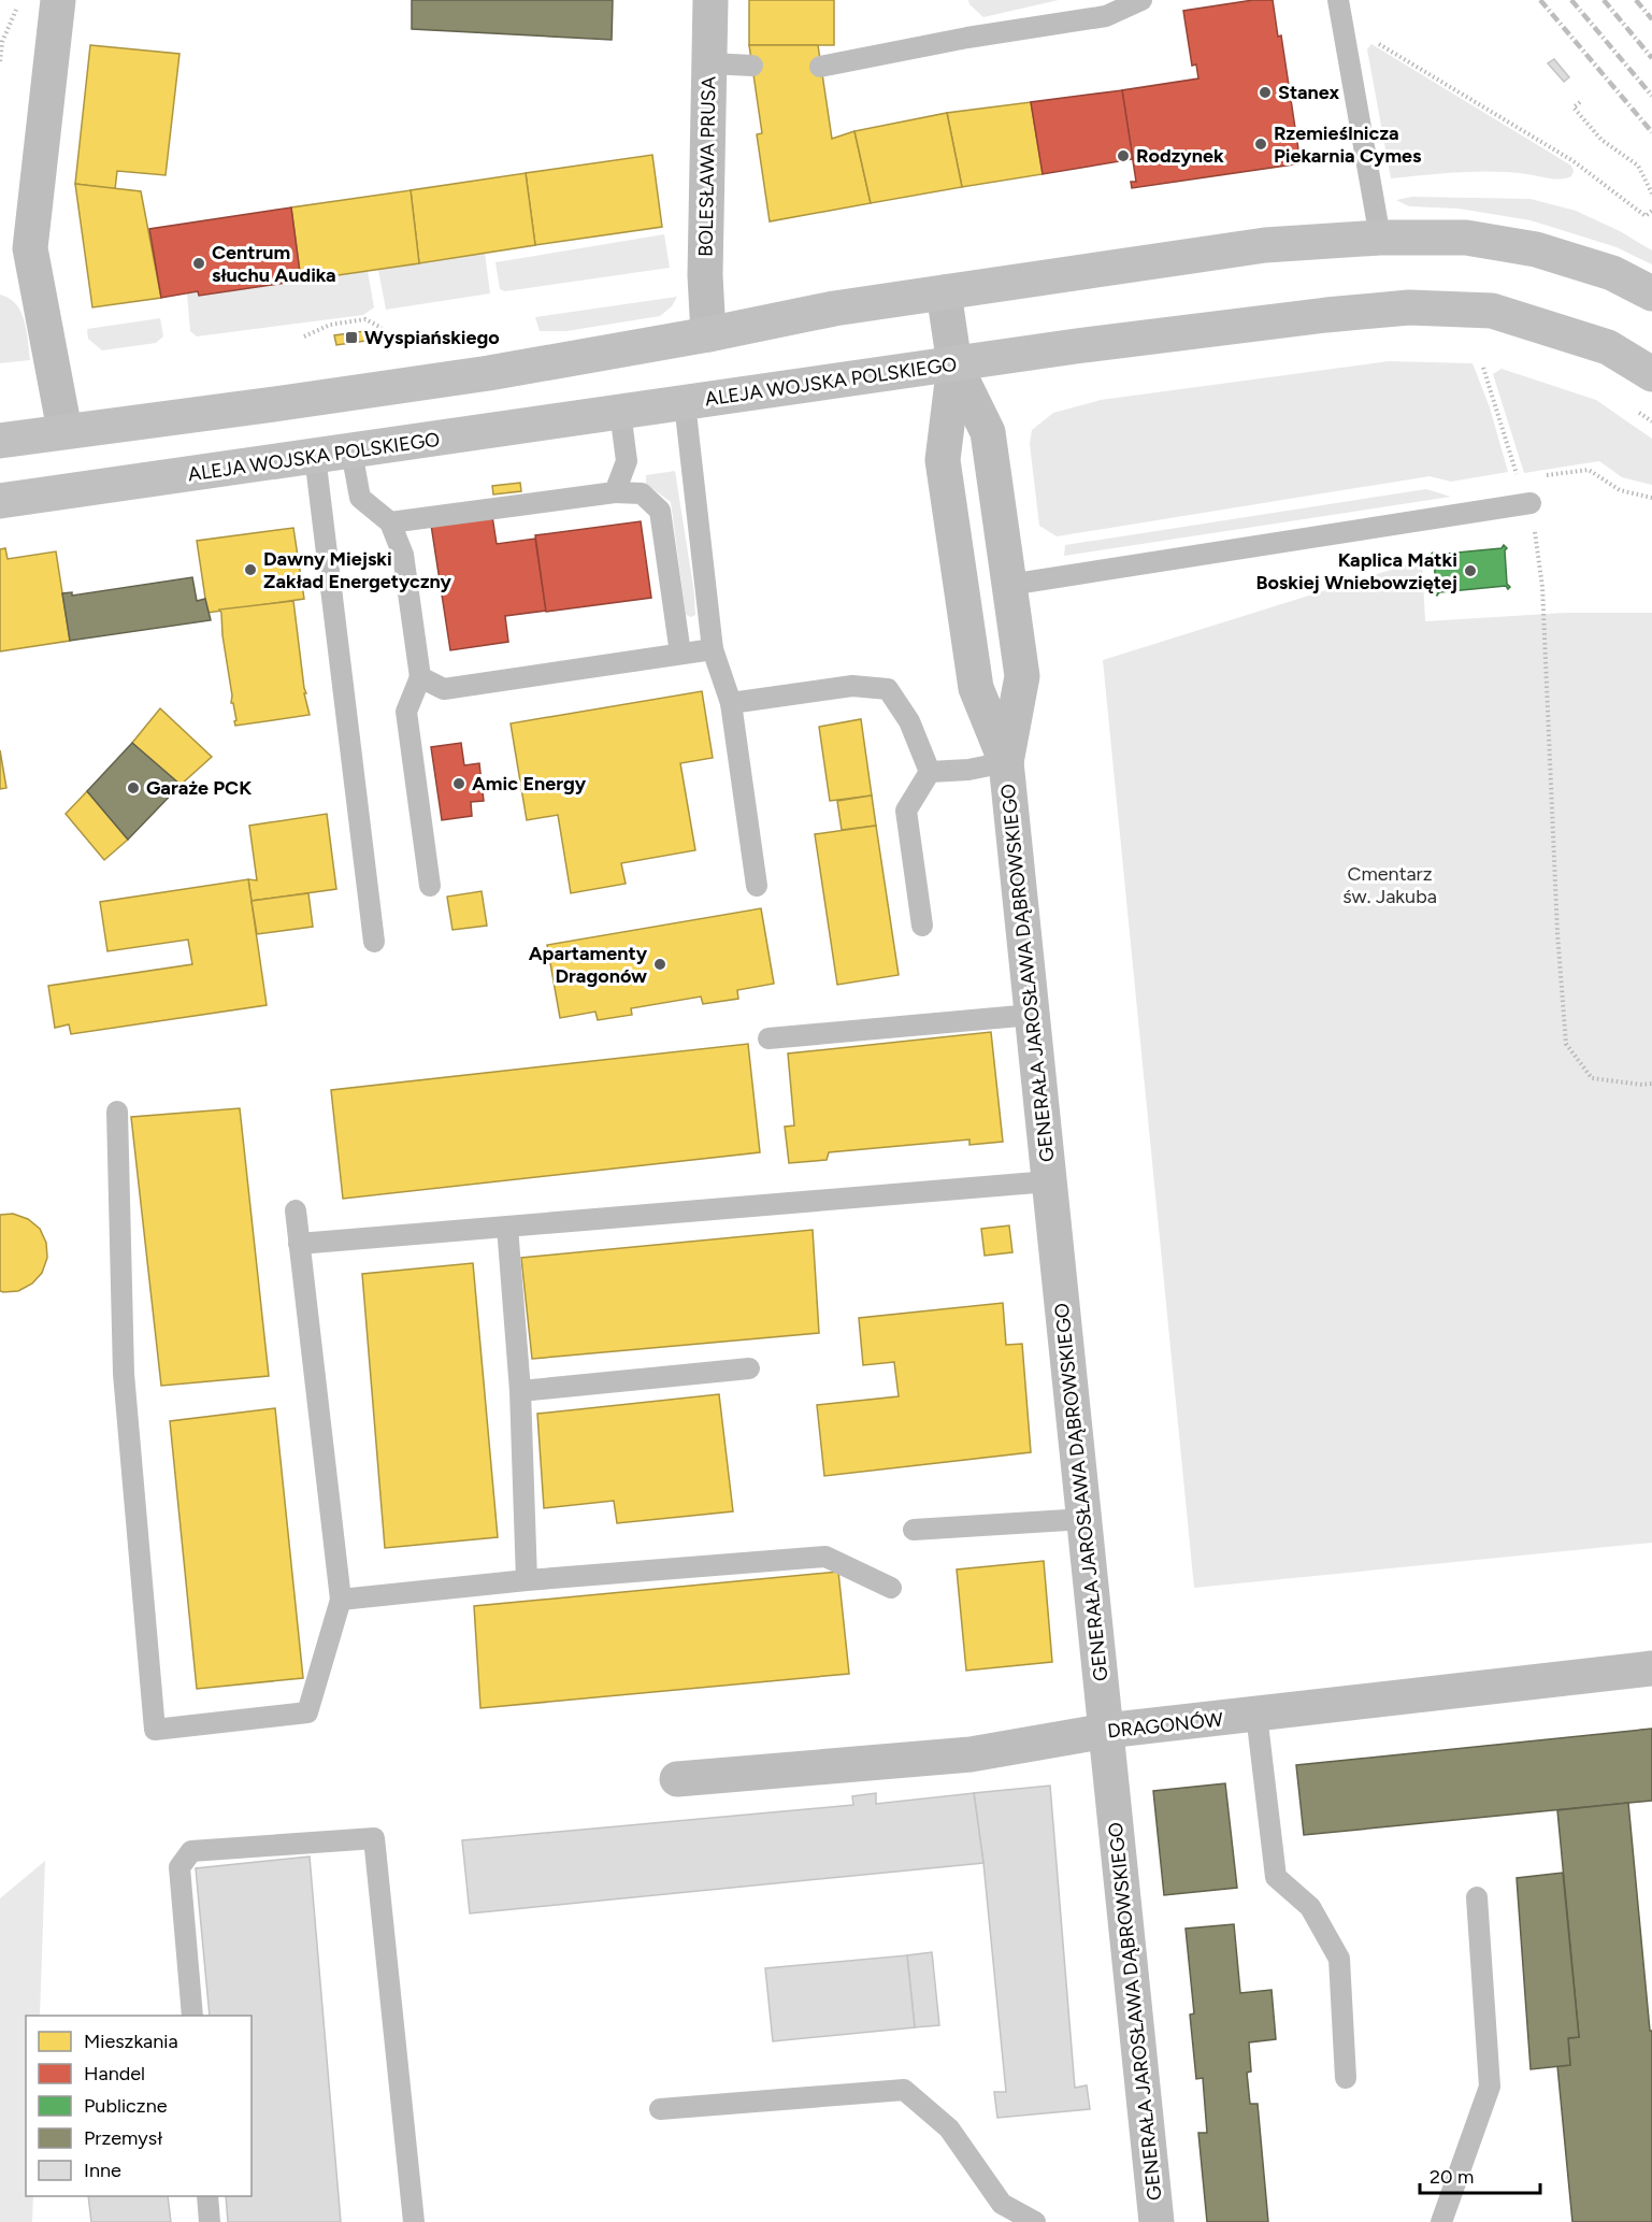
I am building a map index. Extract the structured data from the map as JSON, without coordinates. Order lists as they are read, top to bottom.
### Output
{
  "streets": {
    "main road": ["ALEJA WOJSKA POLSKIEGO"],
    "street": ["BOLESŁAWA PRUSA", "GENERAŁA JAROSŁAWA DĄBROWSKIEGO", "DRAGONÓW"]
  },
  "crossings": [
    ["ALEJA WOJSKA POLSKIEGO", "GENERAŁA JAROSŁAWA DĄBROWSKIEGO"],
    ["GENERAŁA JAROSŁAWA DĄBROWSKIEGO", "DRAGONÓW"]
  ],
  "parks": ["Cmentarz św. Jakuba"],
  "places": {
    "other": [
      "Stanex",
      "Rzemieślnicza Piekarnia Cymes",
      "Rodzynek",
      "Centrum słuchu Audika",
      "Dawny Miejski Zakład Energetyczny",
      "Kaplica Matki Boskiej Wniebowziętej",
      "Amic Energy",
      "Garaże PCK",
      "Apartamenty Dragonów"
    ],
    "transit": ["Wyspiańskiego"]
  },
  "legend": [
    "Mieszkania",
    "Handel",
    "Publiczne",
    "Przemysł",
    "Inne"
  ],
  "scale_bar": "20 m"
}
